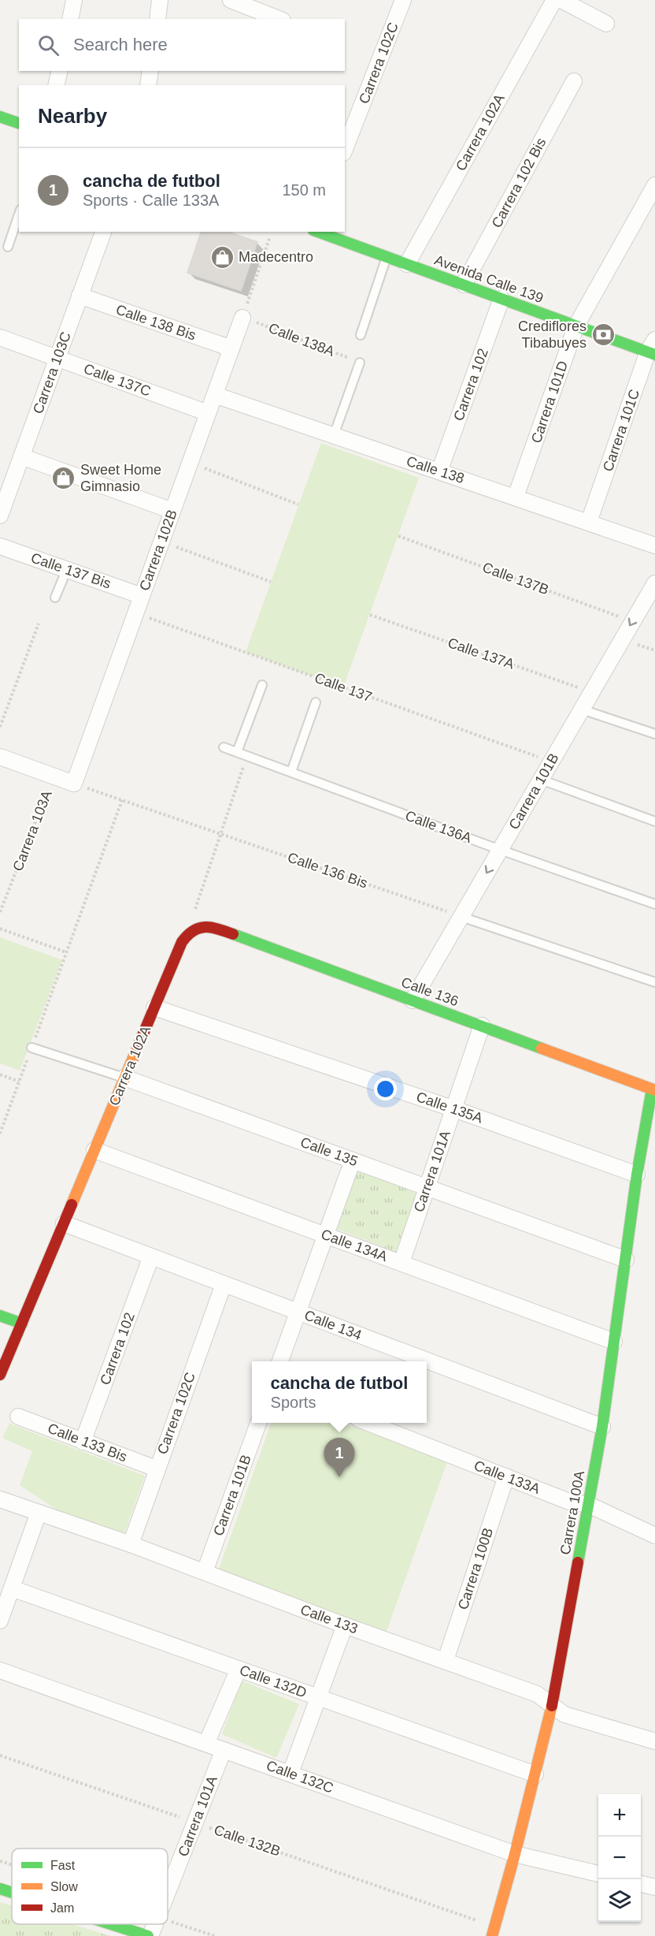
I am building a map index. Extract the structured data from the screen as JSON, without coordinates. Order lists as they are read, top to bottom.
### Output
{
  "streets": {
    "street": [
      "Carrera 102C",
      "Carrera 102A",
      "Carrera 102 Bis",
      "Avenida Calle 139",
      "Calle 138 Bis",
      "Carrera 103C",
      "Calle 137C",
      "Carrera 102",
      "Carrera 101D",
      "Carrera 101C",
      "Calle 138",
      "Carrera 102B",
      "Calle 137 Bis",
      "Carrera 101B",
      "Calle 136",
      "Calle 135A",
      "Calle 135",
      "Carrera 101A",
      "Calle 134A",
      "Calle 134",
      "Calle 133 Bis",
      "Calle 133A",
      "Carrera 100A",
      "Carrera 100B",
      "Calle 133",
      "Calle 132D",
      "Calle 132C"
    ],
    "lane": ["Calle 136A"],
    "path": [
      "Calle 138A",
      "Calle 137B",
      "Calle 137A",
      "Calle 137",
      "Carrera 103A",
      "Calle 136 Bis",
      "Calle 132B"
    ]
  },
  "crossings": [
    ["Carrera 102C", "Calle 134"],
    ["Carrera 102C", "Calle 133 Bis"],
    ["Carrera 102C", "Calle 133"],
    ["Carrera 102A", "Avenida Calle 139"],
    ["Carrera 102A", "Calle 136"],
    ["Carrera 102A", "Calle 135A"],
    ["Carrera 102A", "Calle 135"],
    ["Carrera 102A", "Calle 134A"],
    ["Carrera 102A", "Calle 134"],
    ["Carrera 102 Bis", "Avenida Calle 139"],
    ["Avenida Calle 139", "Carrera 102"],
    ["Avenida Calle 139", "Carrera 101D"],
    ["Avenida Calle 139", "Carrera 101C"],
    ["Calle 138 Bis", "Carrera 103C"],
    ["Calle 138 Bis", "Carrera 102B"],
    ["Calle 138A", "Carrera 102B"],
    ["Carrera 103C", "Calle 137C"],
    ["Calle 137C", "Carrera 102B"],
    ["Carrera 102", "Calle 138"],
    ["Carrera 102", "Calle 134"],
    ["Carrera 102", "Calle 133 Bis"],
    ["Carrera 101D", "Calle 138"],
    ["Carrera 101C", "Calle 138"],
    ["Calle 138", "Carrera 102B"],
    ["Carrera 102B", "Calle 137 Bis"],
    ["Carrera 102B", "Calle 137"],
    ["Carrera 102B", "Calle 136 Bis"],
    ["Calle 137B", "Carrera 101B"],
    ["Calle 137A", "Carrera 101B"],
    ["Calle 137", "Carrera 101B"],
    ["Carrera 101B", "Calle 136A"],
    ["Carrera 101B", "Calle 136 Bis"],
    ["Carrera 101B", "Calle 136"],
    ["Carrera 101B", "Calle 133"],
    ["Calle 136", "Carrera 101A"],
    ["Calle 136", "Carrera 100A"],
    ["Calle 135A", "Carrera 101A"],
    ["Calle 135A", "Carrera 100A"],
    ["Calle 135", "Carrera 101A"],
    ["Calle 135", "Carrera 100A"],
    ["Carrera 101A", "Calle 134A"],
    ["Carrera 101A", "Calle 132C"],
    ["Carrera 101A", "Calle 132B"],
    ["Calle 134A", "Carrera 100A"],
    ["Calle 134", "Carrera 100A"],
    ["Calle 133A", "Carrera 100A"],
    ["Calle 133A", "Carrera 100B"],
    ["Carrera 100A", "Calle 133"],
    ["Carrera 100A", "Calle 132D"],
    ["Carrera 100A", "Calle 132C"],
    ["Carrera 100A", "Calle 132B"],
    ["Carrera 100B", "Calle 133"]
  ],
  "places": {
    "shop": ["Madecentro", "Sweet Home Gimnasio"],
    "bank": ["Crediflores Tibabuyes"]
  },
  "legend": ["Fast", "Slow", "Jam"],
  "page": {
    "search": "Search here",
    "heading": "Nearby",
    "list": [
      {
        "mark": "1",
        "name": "cancha de futbol",
        "note": "Sports · Calle 133A",
        "value": "150 m"
      }
    ],
    "popup": ["cancha de futbol", "Sports"],
    "pins": "1",
    "map_buttons": ["+", "−"]
  }
}
